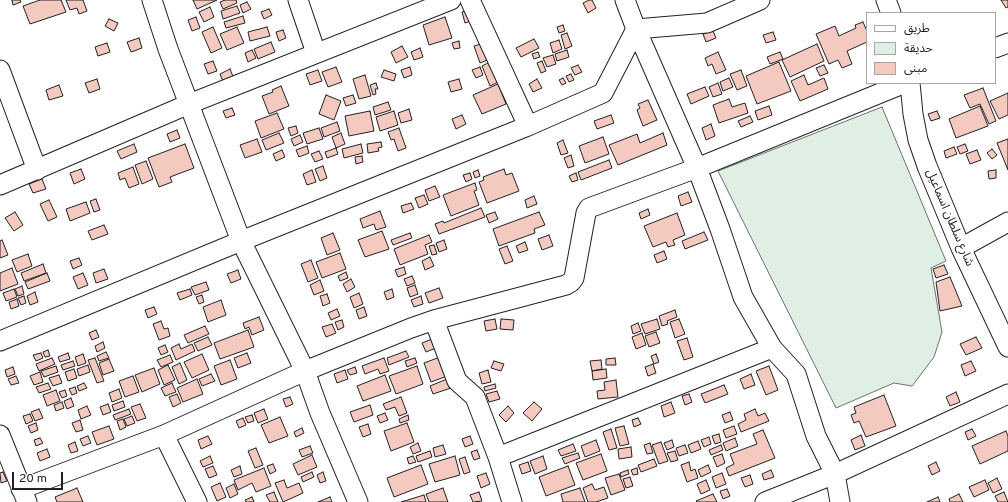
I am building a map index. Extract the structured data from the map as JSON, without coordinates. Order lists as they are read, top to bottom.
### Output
{
  "streets": {
    "street": ["شارع سلطان اسماعيل"]
  },
  "legend": ["طريق", "حديقة", "مبنى"],
  "scale_bar": "20 m"
}
